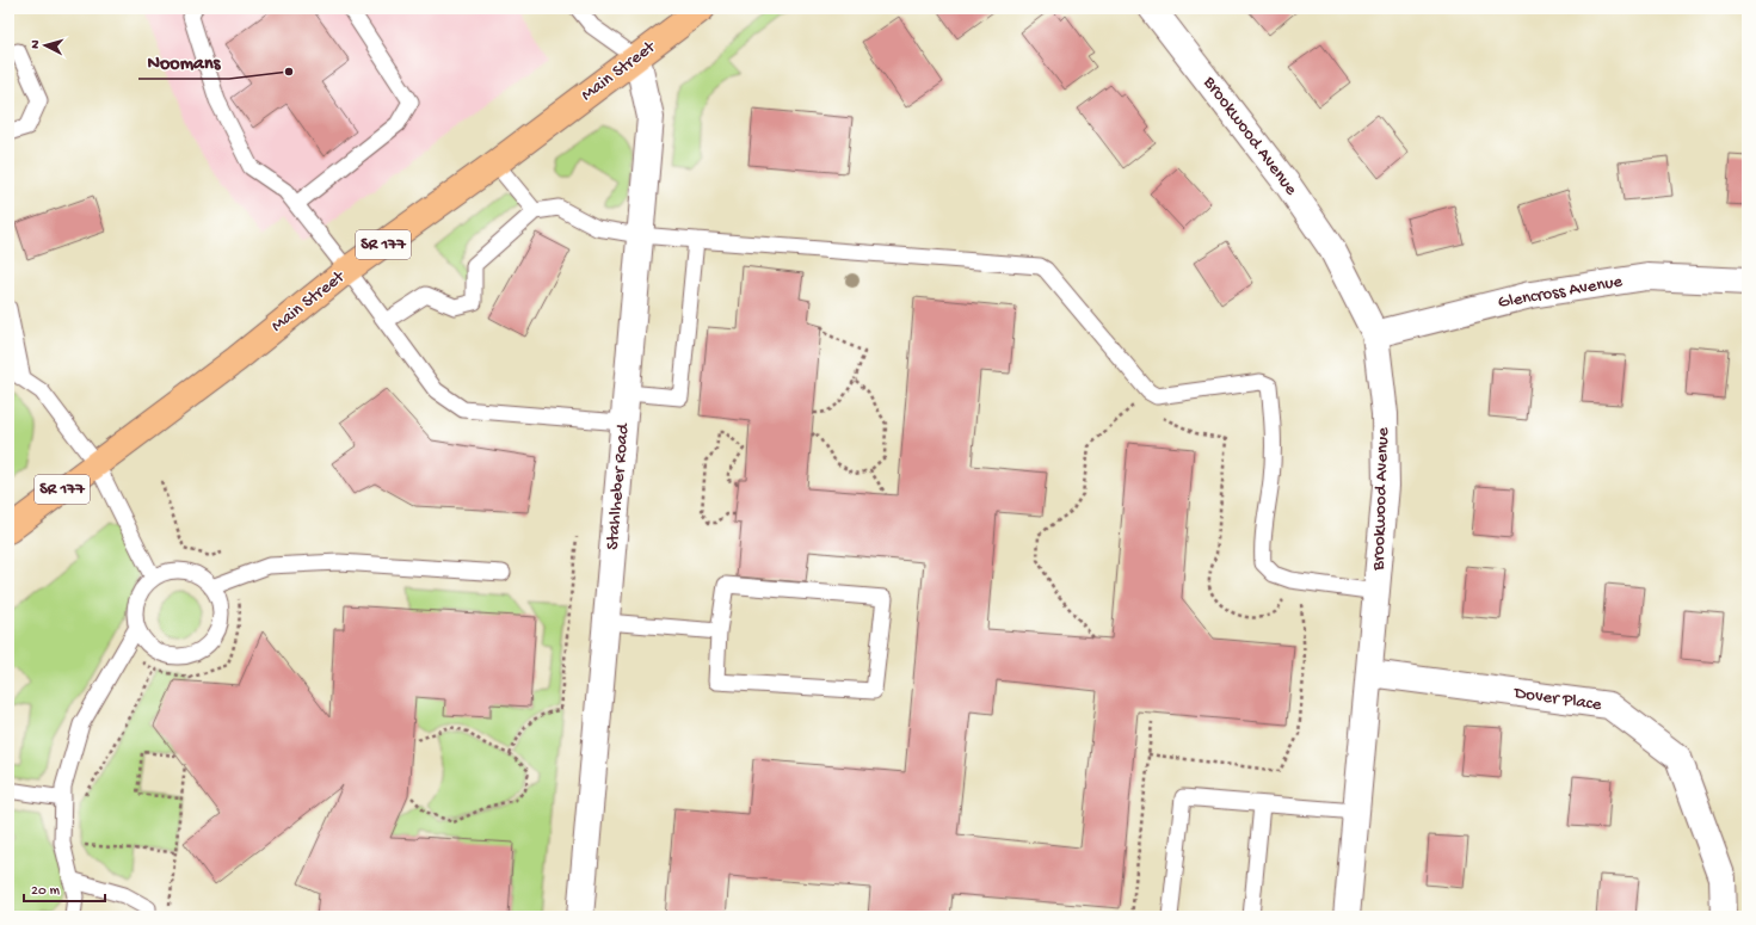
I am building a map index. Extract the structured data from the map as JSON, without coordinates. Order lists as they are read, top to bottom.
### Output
{
  "streets": {
    "main road": ["Main Street", "SR 177"],
    "street": [
      "Brookwood Avenue",
      "Glencross Avenue",
      "Stahlheber Road",
      "Dover Place"
    ]
  },
  "crossings": [
    ["Main Street", "Stahlheber Road"],
    ["Brookwood Avenue", "Glencross Avenue"],
    ["Brookwood Avenue", "Dover Place"]
  ],
  "places": ["Noomans"],
  "scale_bar": "20 m",
  "north": "left"
}
